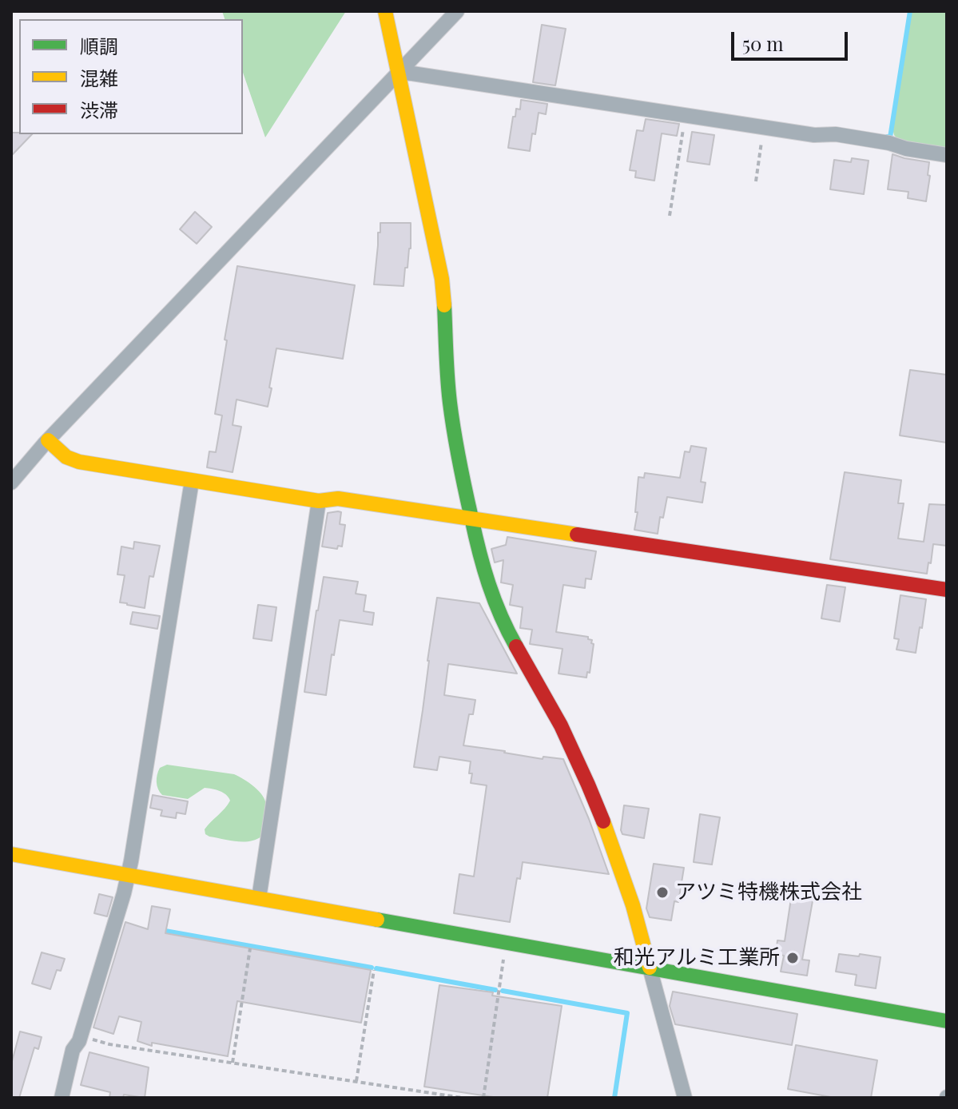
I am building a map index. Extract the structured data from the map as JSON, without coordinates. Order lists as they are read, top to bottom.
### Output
{
  "places": ["アツミ特機株式会社", "和光アルミ工業所"],
  "legend": ["順調", "混雑", "渋滞"],
  "scale_bar": "50 m"
}
